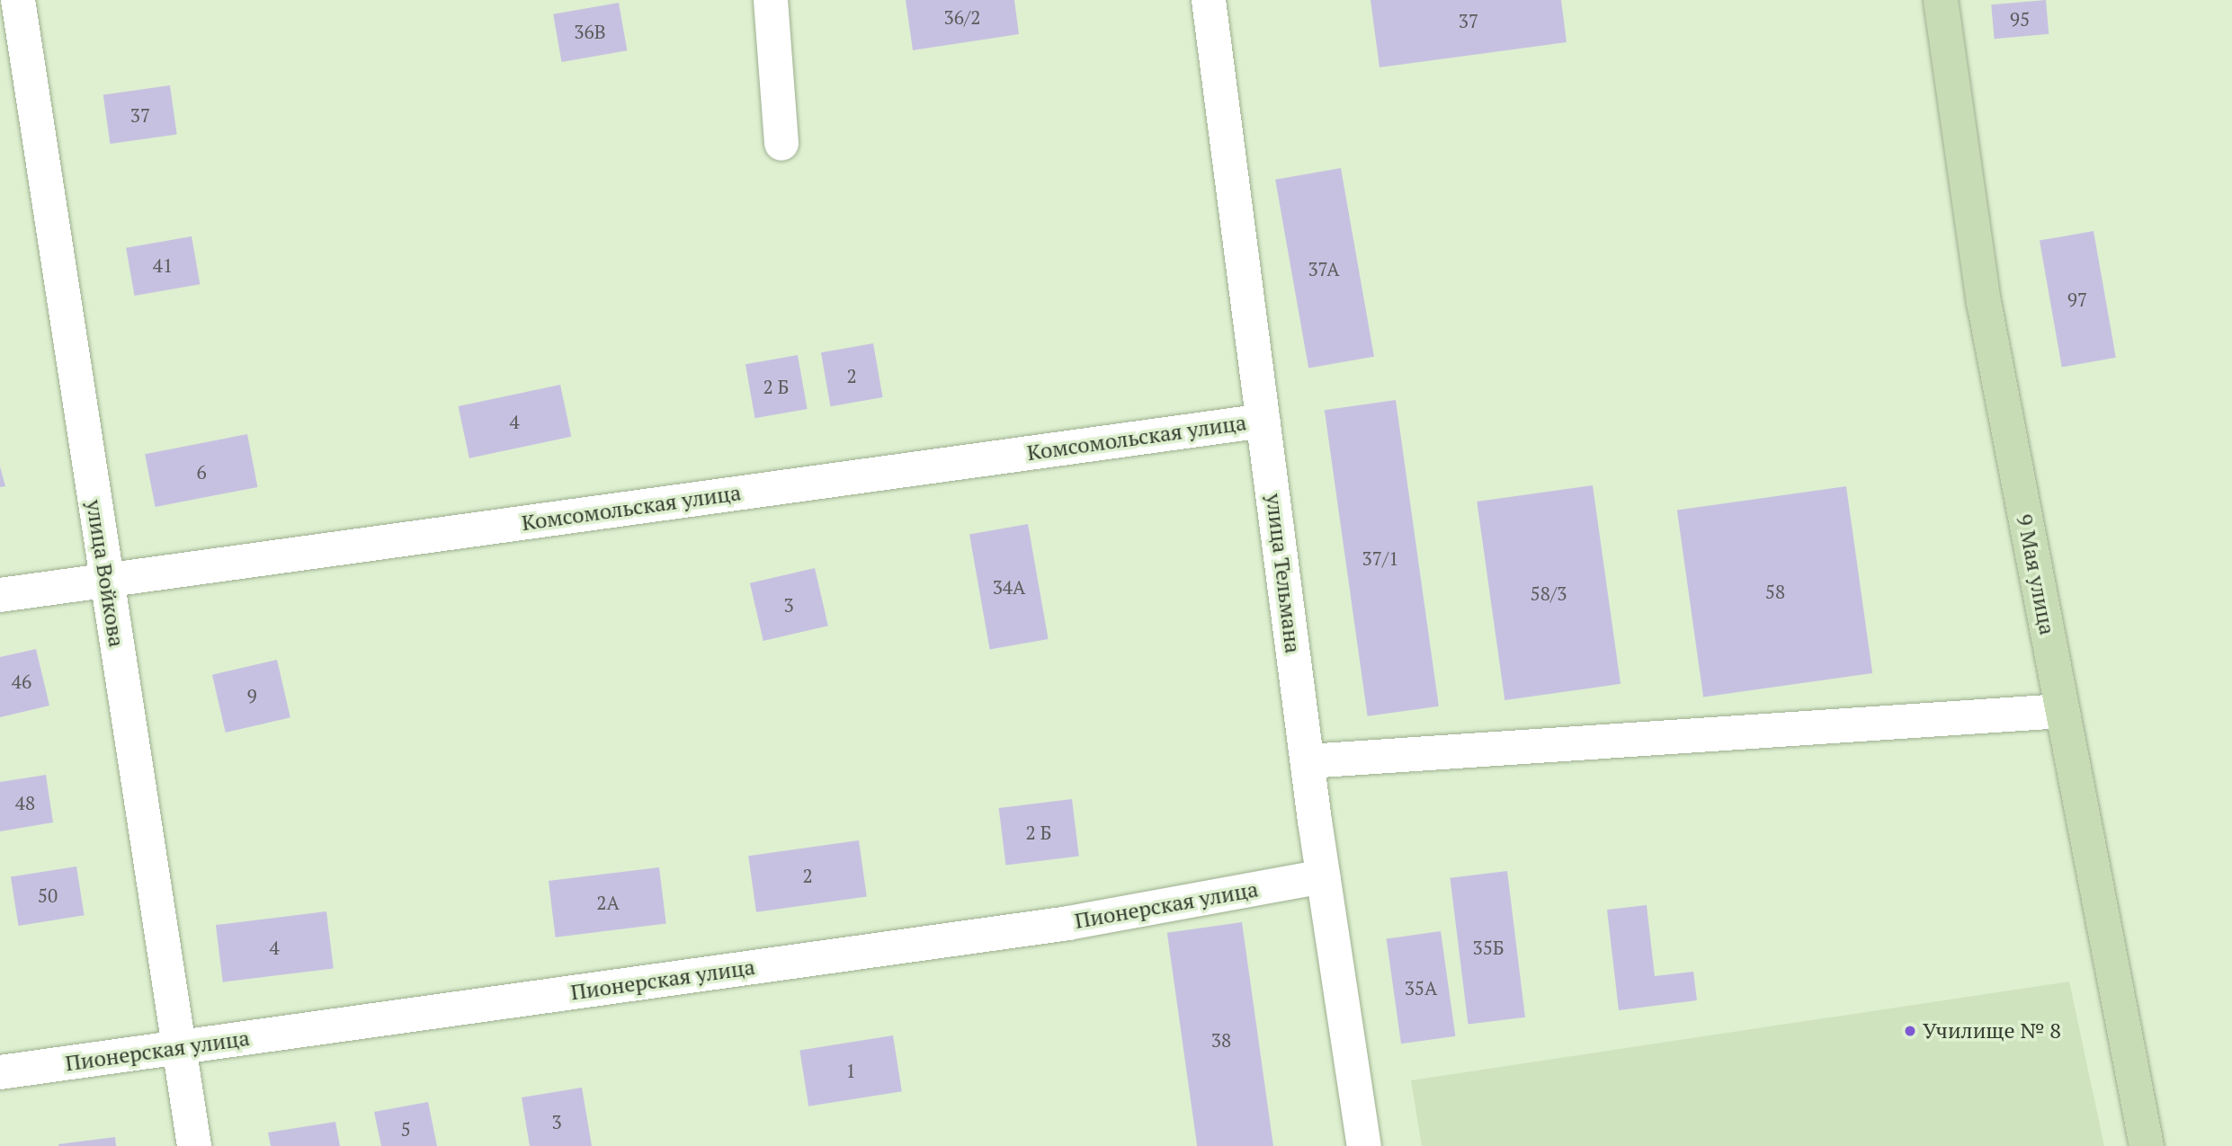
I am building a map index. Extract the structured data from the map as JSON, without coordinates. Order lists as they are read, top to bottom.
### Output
{
  "streets": {
    "main road": ["9 Мая улица"],
    "street": [
      "Комсомольская улица",
      "улица Войкова",
      "улица Тельмана",
      "Пионерская улица"
    ]
  },
  "crossings": [
    ["Комсомольская улица", "улица Войкова"],
    ["Комсомольская улица", "улица Тельмана"],
    ["улица Войкова", "Пионерская улица"],
    ["улица Тельмана", "Пионерская улица"]
  ],
  "places": ["Училище № 8"],
  "house_numbers": [
    "36/2",
    "95",
    "37",
    "36В",
    "37",
    "41",
    "37А",
    "97",
    "2",
    "2 Б",
    "4",
    "6",
    "37/1",
    "34А",
    "58",
    "58/3",
    "3",
    "46",
    "9",
    "48",
    "2 Б",
    "2",
    "50",
    "2А",
    "4",
    "35Б",
    "35А",
    "38",
    "1",
    "3",
    "5"
  ]
}
